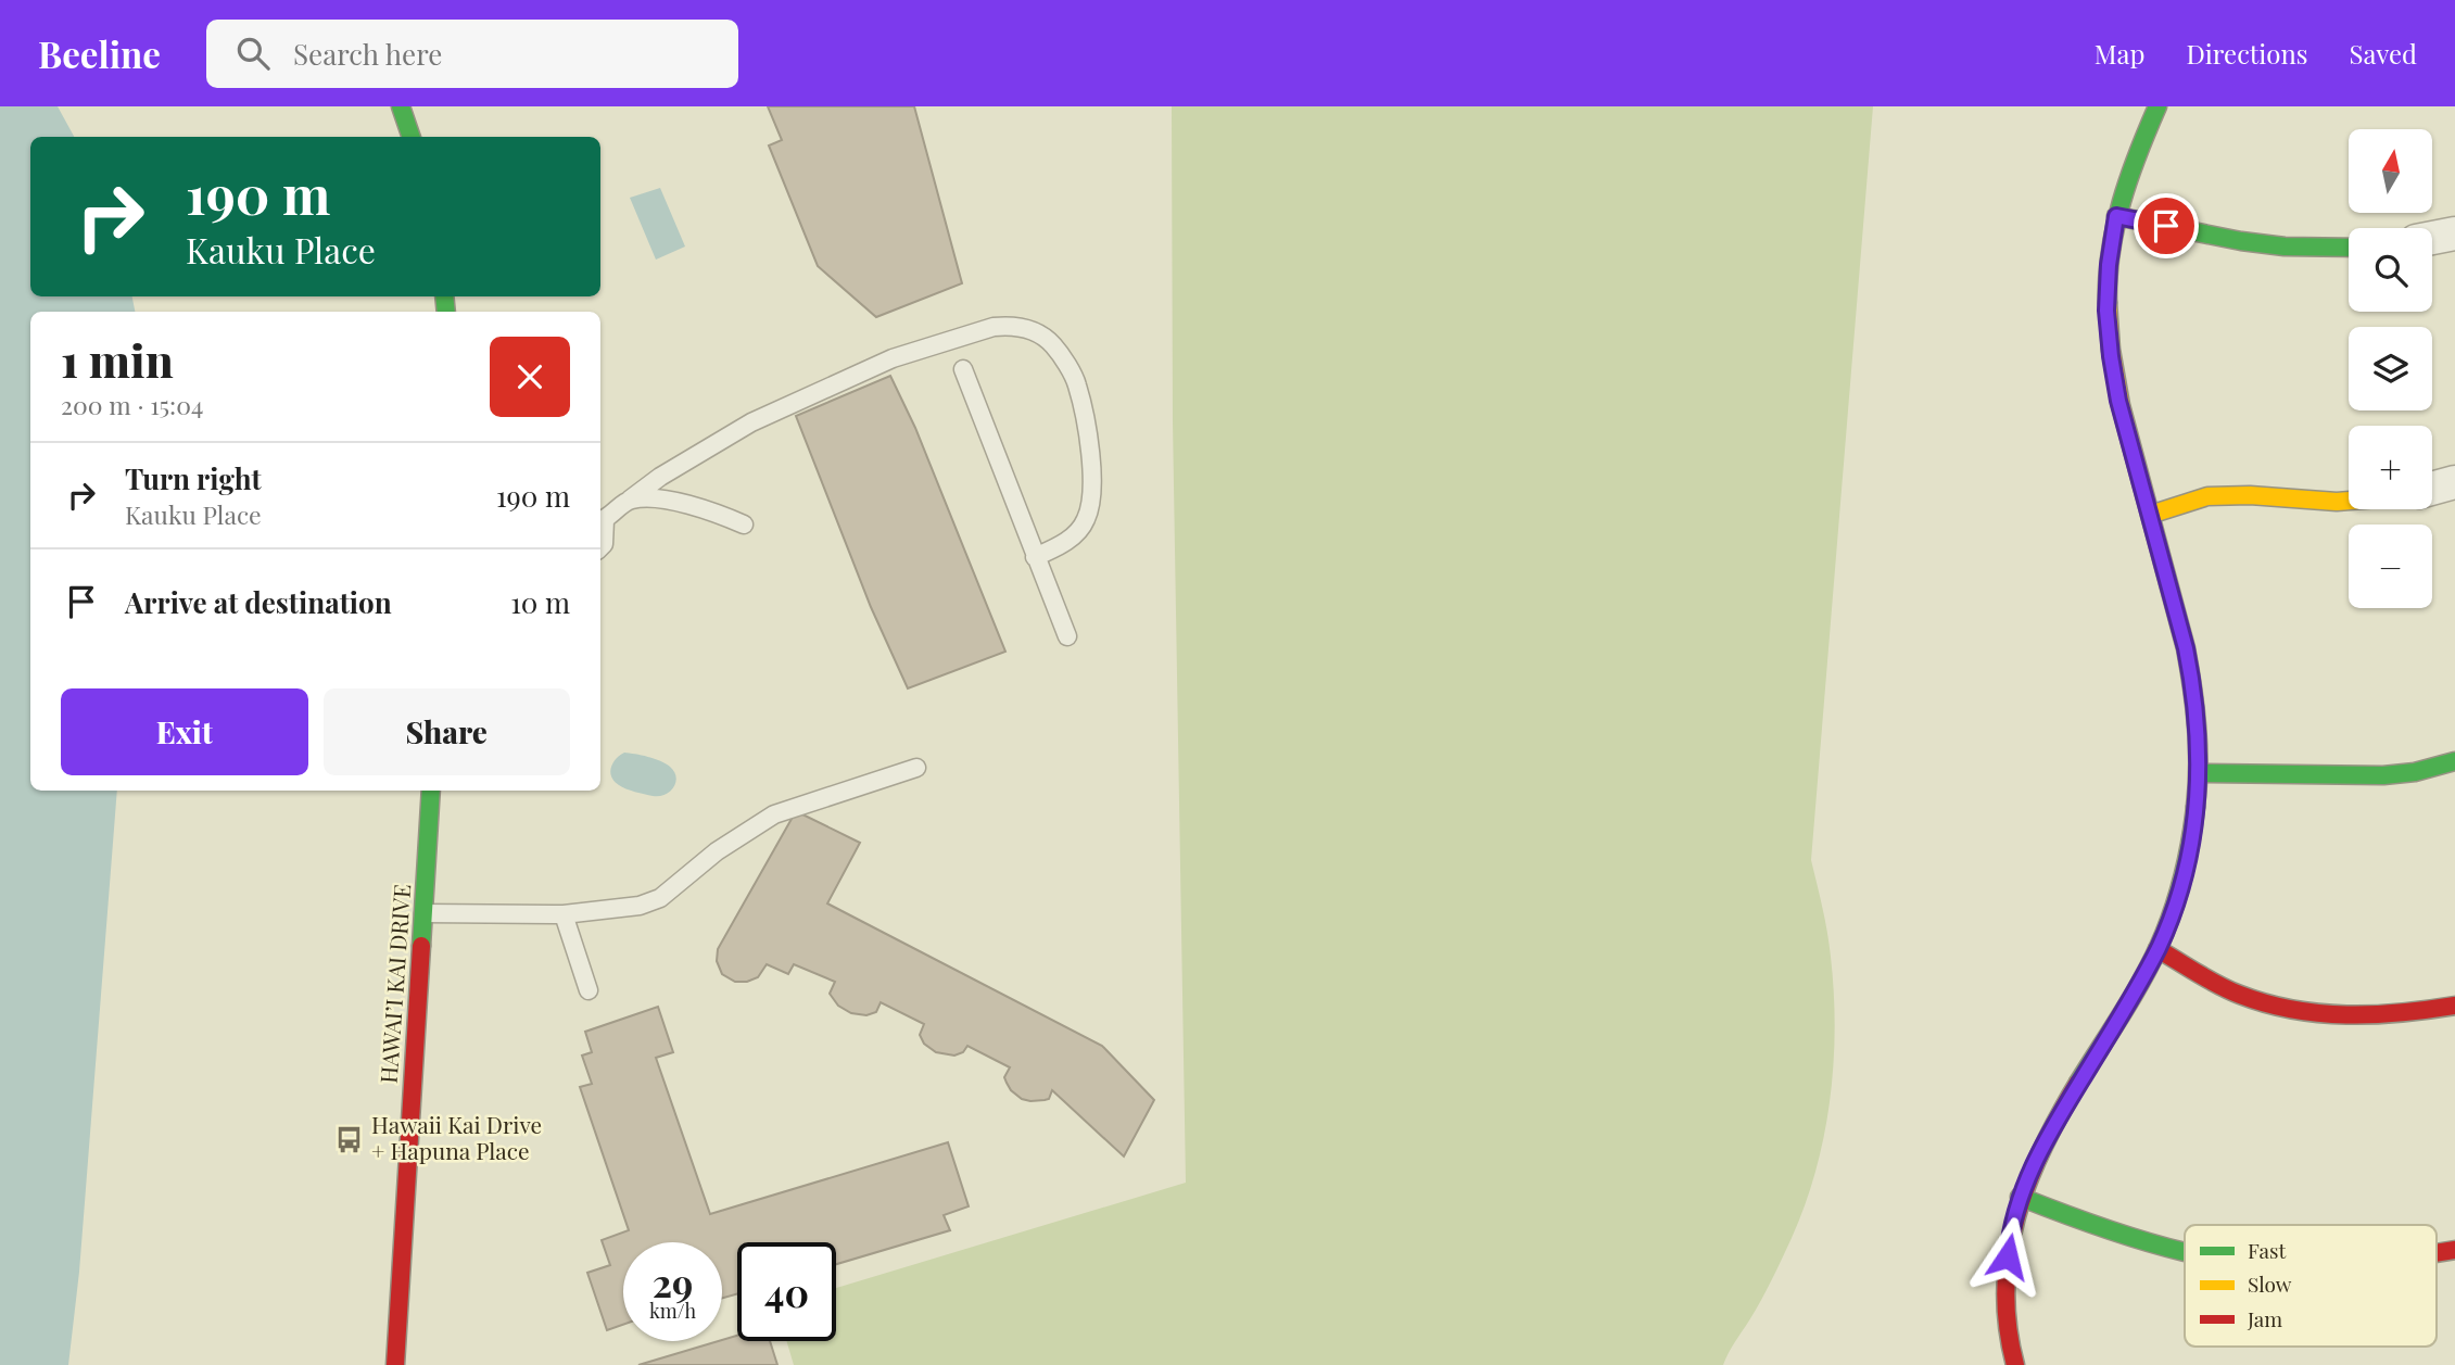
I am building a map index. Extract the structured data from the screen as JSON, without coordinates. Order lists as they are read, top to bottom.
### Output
{
  "streets": {
    "street": ["HAWAI’I KAI DRIVE"]
  },
  "places": {
    "bus stop": ["Hawaii Kai Drive + Hapuna Place"]
  },
  "legend": ["Fast", "Slow", "Jam"],
  "north": "top",
  "page": {
    "header": "Beeline",
    "search": "Search here",
    "nav": ["Map", "Directions", "Saved"],
    "map_buttons": ["+", "−"],
    "turn": ["190 m", "Kauku Place"],
    "heading": ["1 min", "200 m · 15:04"],
    "list": [
      {
        "name": "Turn right",
        "note": "Kauku Place",
        "value": "190 m"
      },
      {
        "name": "Arrive at destination",
        "value": "10 m"
      }
    ],
    "buttons": ["Exit", "Share"],
    "speed": "29 km/h",
    "limit": "40"
  }
}
